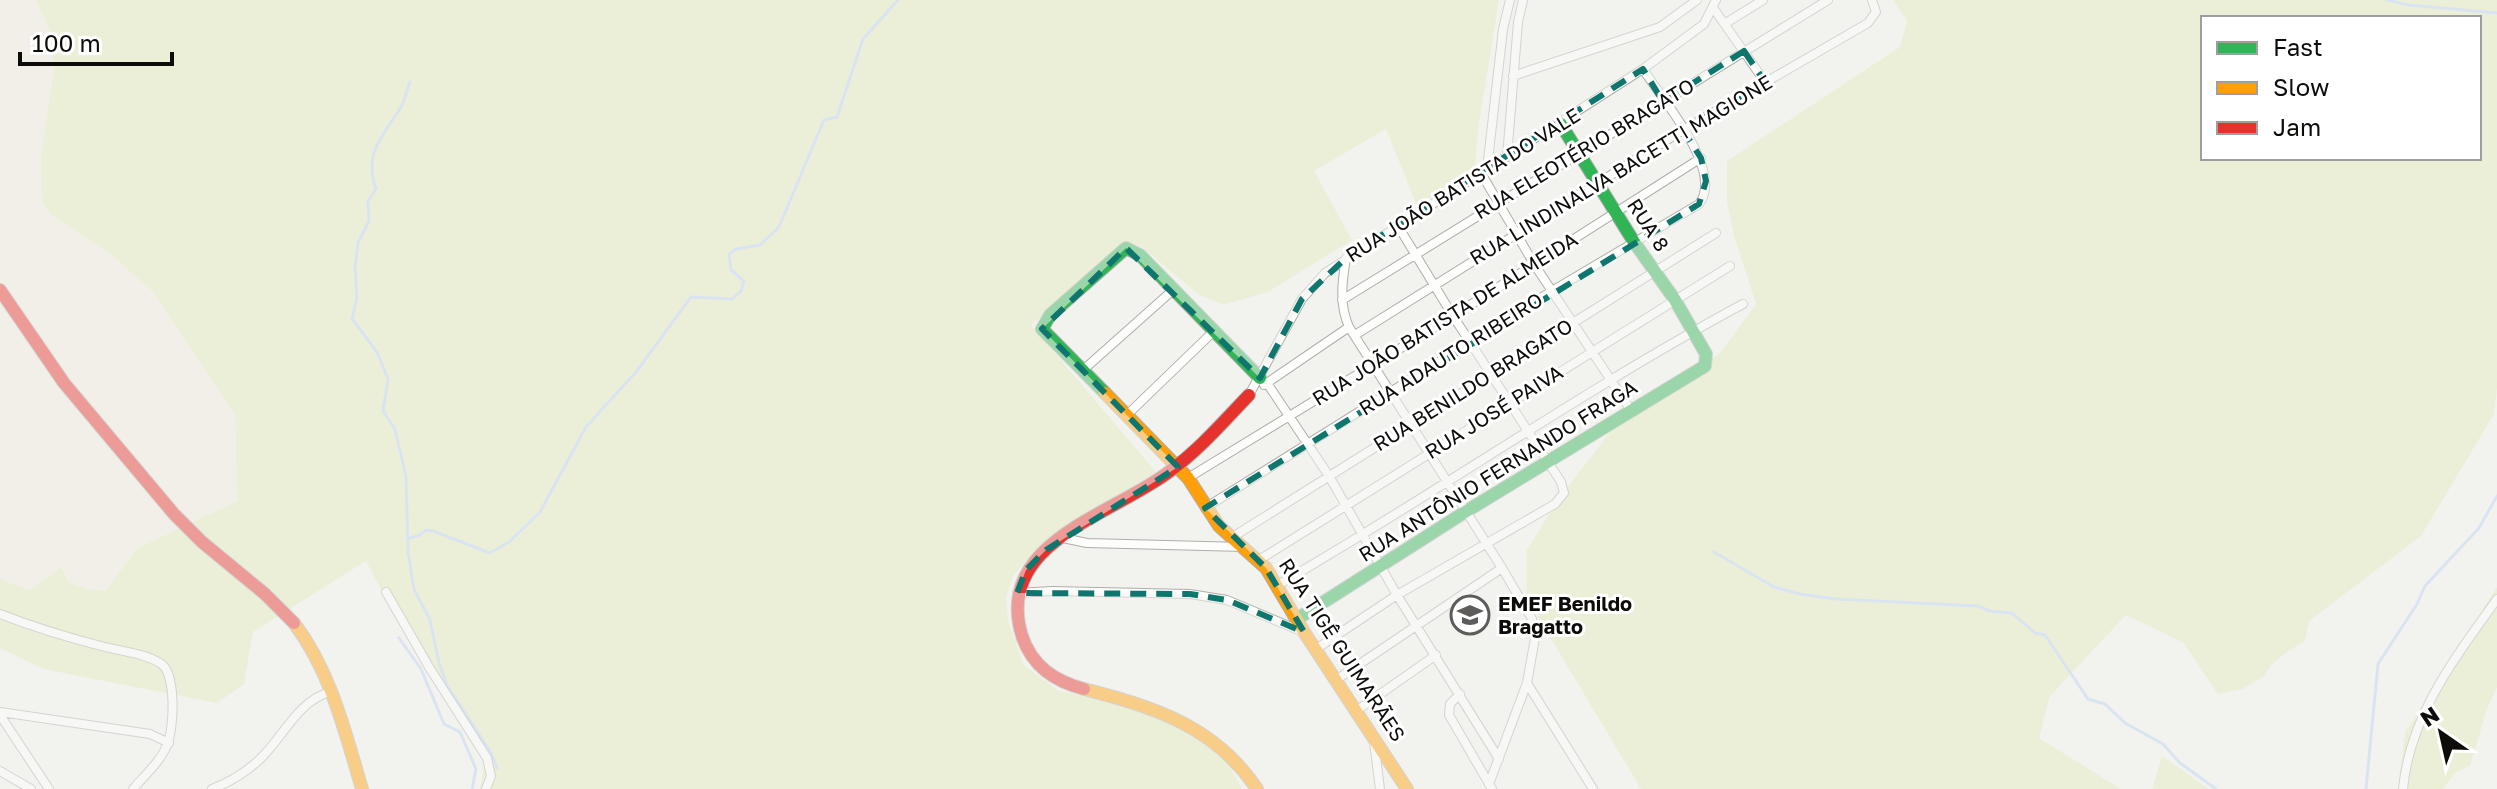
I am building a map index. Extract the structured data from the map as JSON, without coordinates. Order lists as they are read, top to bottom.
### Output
{
  "streets": {
    "street": [
      "RUA ELEOTÉRIO BRAGATO",
      "RUA LINDINALVA BACETTI MAGIONE",
      "RUA JOÃO BATISTA DO VALE",
      "RUA 8",
      "RUA JOÃO BATISTA DE ALMEIDA",
      "RUA ADAUTO RIBEIRO",
      "RUA BENILDO BRAGATO",
      "RUA JOSÉ PAIVA",
      "RUA ANTÔNIO FERNANDO FRAGA",
      "RUA TIGÊ GUIMARÃES"
    ]
  },
  "crossings": [
    ["RUA ELEOTÉRIO BRAGATO", "RUA 8"],
    ["RUA LINDINALVA BACETTI MAGIONE", "RUA JOÃO BATISTA DO VALE"],
    ["RUA LINDINALVA BACETTI MAGIONE", "RUA 8"],
    ["RUA JOÃO BATISTA DO VALE", "RUA 8"],
    ["RUA 8", "RUA JOÃO BATISTA DE ALMEIDA"],
    ["RUA 8", "RUA ADAUTO RIBEIRO"],
    ["RUA 8", "RUA BENILDO BRAGATO"],
    ["RUA 8", "RUA JOSÉ PAIVA"],
    ["RUA 8", "RUA ANTÔNIO FERNANDO FRAGA"],
    ["RUA JOÃO BATISTA DE ALMEIDA", "RUA ADAUTO RIBEIRO"],
    ["RUA JOÃO BATISTA DE ALMEIDA", "RUA TIGÊ GUIMARÃES"],
    ["RUA ADAUTO RIBEIRO", "RUA TIGÊ GUIMARÃES"],
    ["RUA BENILDO BRAGATO", "RUA TIGÊ GUIMARÃES"],
    ["RUA JOSÉ PAIVA", "RUA TIGÊ GUIMARÃES"],
    ["RUA ANTÔNIO FERNANDO FRAGA", "RUA TIGÊ GUIMARÃES"]
  ],
  "places": {
    "school or university": ["EMEF Benildo Bragatto"]
  },
  "legend": ["Fast", "Slow", "Jam"],
  "scale_bar": "100 m",
  "north": "top left"
}
